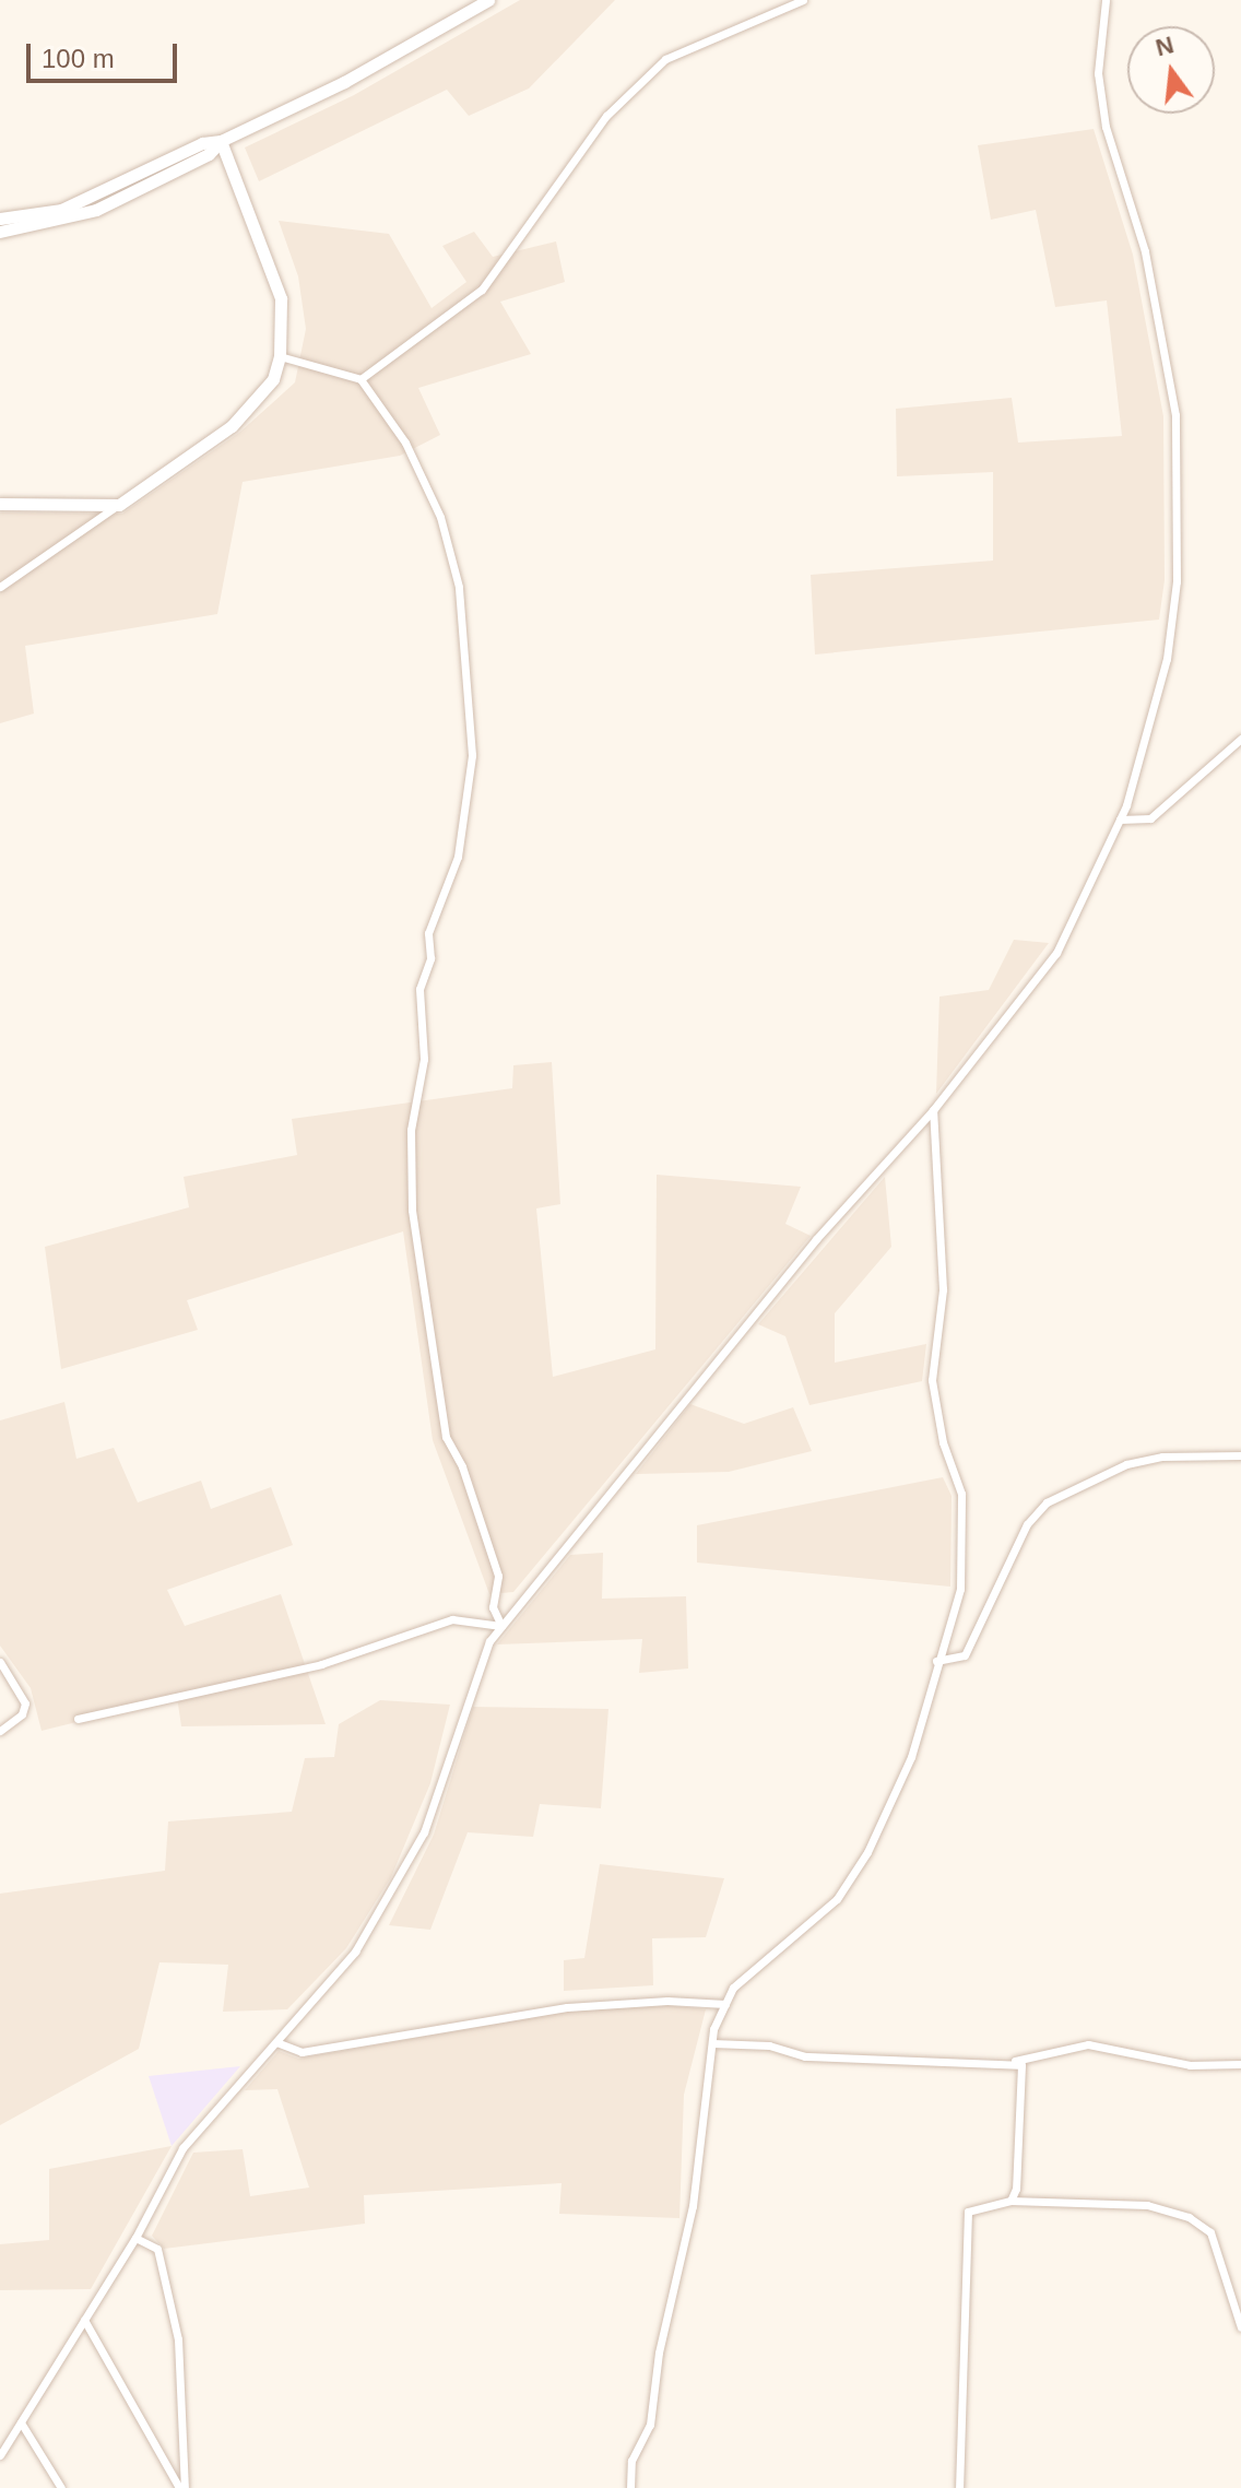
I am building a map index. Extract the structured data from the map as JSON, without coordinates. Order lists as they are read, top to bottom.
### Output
{
  "scale_bar": "100 m",
  "north": "top"
}
